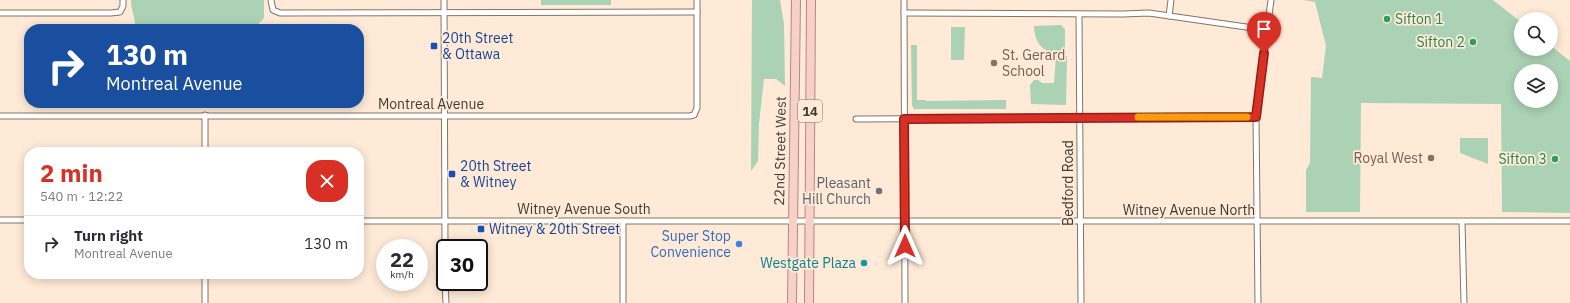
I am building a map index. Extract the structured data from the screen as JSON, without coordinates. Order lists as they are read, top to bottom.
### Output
{
  "streets": {
    "main road": ["14", "22nd Street West"],
    "street": [
      "Montreal Avenue",
      "Bedford Road",
      "Witney Avenue South",
      "Witney Avenue North"
    ]
  },
  "crossings": [
    ["22nd Street West", "Witney Avenue South"],
    ["22nd Street West", "Witney Avenue North"],
    ["Bedford Road", "Witney Avenue North"],
    ["Witney Avenue South", "Witney Avenue North"]
  ],
  "places": {
    "other": [
      "Sifton 1",
      "Sifton 2",
      "St. Gerard School",
      "Royal West",
      "Sifton 3",
      "Pleasant Hill Church",
      "Super Stop Convenience",
      "Westgate Plaza"
    ],
    "transit": ["20th Street & Ottawa", "20th Street & Witney", "Witney & 20th Street"]
  },
  "page": {
    "turn": ["130 m", "Montreal Avenue"],
    "heading": ["2 min", "540 m · 12:22"],
    "list": [
      {
        "name": "Turn right",
        "note": "Montreal Avenue",
        "value": "130 m"
      }
    ],
    "speed": "22 km/h",
    "limit": "30"
  }
}
